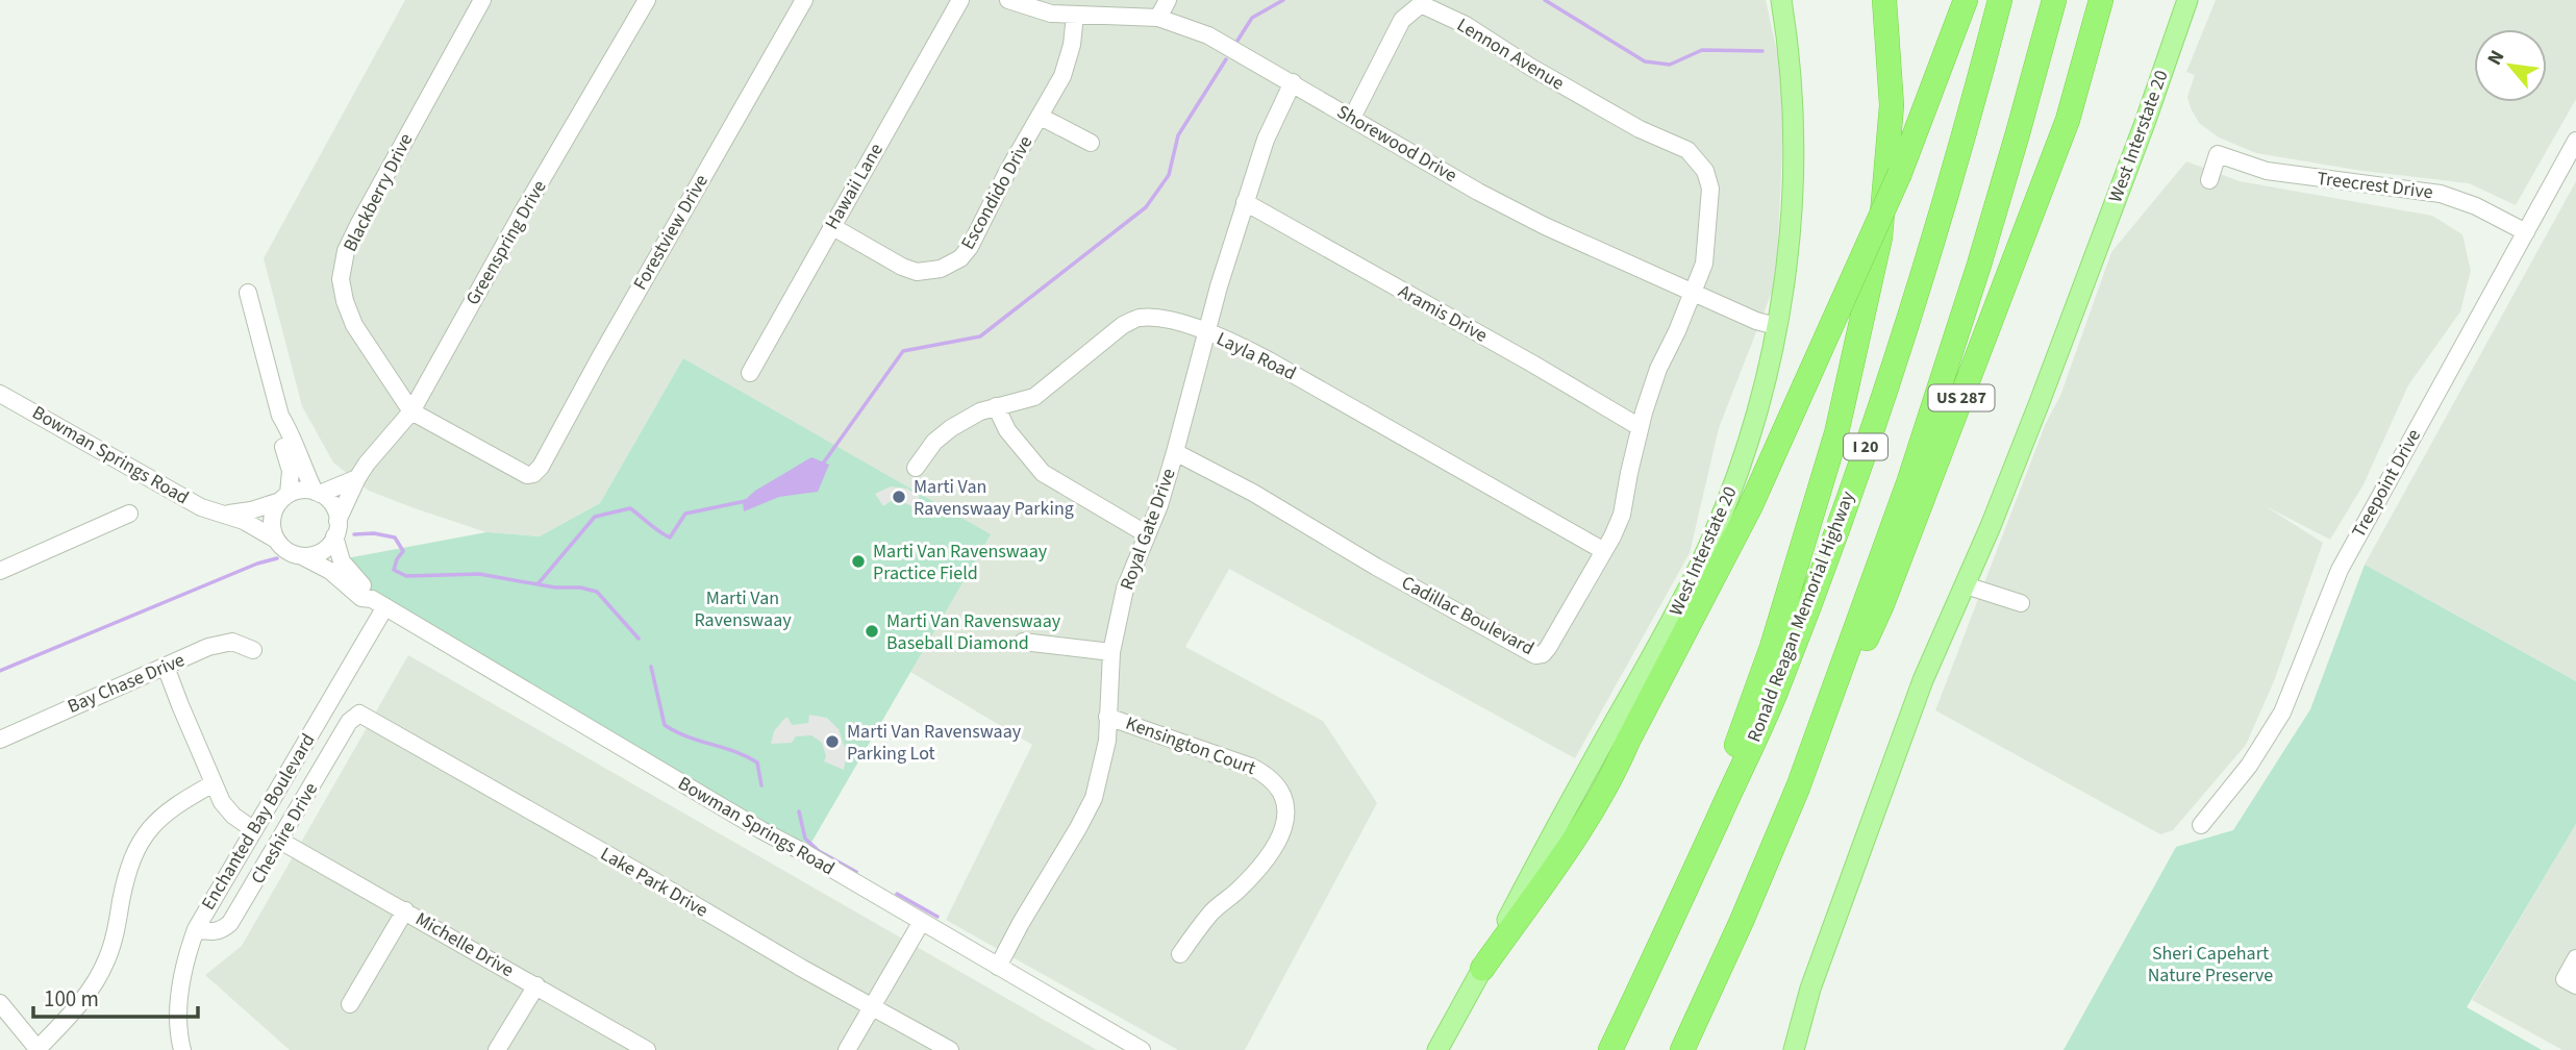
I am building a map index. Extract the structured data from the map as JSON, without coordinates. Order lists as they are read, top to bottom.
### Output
{
  "streets": {
    "highway": ["US 287", "I 20", "Ronald Reagan Memorial Highway"],
    "main road": ["West Interstate 20"],
    "street": [
      "Lennon Avenue",
      "Shorewood Drive",
      "Treecrest Drive",
      "Hawaii Lane",
      "Blackberry Drive",
      "Escondido Drive",
      "Forestview Drive",
      "Greenspring Drive",
      "Aramis Drive",
      "Layla Road",
      "Bowman Springs Road",
      "Treepoint Drive",
      "Royal Gate Drive",
      "Cadillac Boulevard",
      "Bay Chase Drive",
      "Kensington Court",
      "Enchanted Bay Boulevard",
      "Cheshire Drive",
      "Lake Park Drive",
      "Michelle Drive"
    ]
  },
  "crossings": [
    ["Lennon Avenue", "Shorewood Drive"],
    ["Lennon Avenue", "Cadillac Boulevard"],
    ["West Interstate 20", "Shorewood Drive"],
    ["Shorewood Drive", "Escondido Drive"],
    ["Shorewood Drive", "Royal Gate Drive"],
    ["Shorewood Drive", "Cadillac Boulevard"],
    ["Treecrest Drive", "Treepoint Drive"],
    ["Hawaii Lane", "Escondido Drive"],
    ["Blackberry Drive", "Forestview Drive"],
    ["Blackberry Drive", "Greenspring Drive"],
    ["Greenspring Drive", "Bowman Springs Road"],
    ["Aramis Drive", "Royal Gate Drive"],
    ["Aramis Drive", "Cadillac Boulevard"],
    ["Layla Road", "Royal Gate Drive"],
    ["Layla Road", "Cadillac Boulevard"],
    ["Bowman Springs Road", "Royal Gate Drive"],
    ["Bowman Springs Road", "Enchanted Bay Boulevard"],
    ["Royal Gate Drive", "Cadillac Boulevard"],
    ["Royal Gate Drive", "Kensington Court"],
    ["Enchanted Bay Boulevard", "Cheshire Drive"],
    ["Cheshire Drive", "Lake Park Drive"],
    ["Cheshire Drive", "Michelle Drive"]
  ],
  "parks": ["Marti Van Ravenswaay", "Sheri Capehart Nature Preserve"],
  "places": [
    "Marti Van Ravenswaay Parking",
    "Marti Van Ravenswaay Practice Field",
    "Marti Van Ravenswaay Baseball Diamond",
    "Marti Van Ravenswaay Parking Lot"
  ],
  "scale_bar": "100 m",
  "north": "top left"
}
